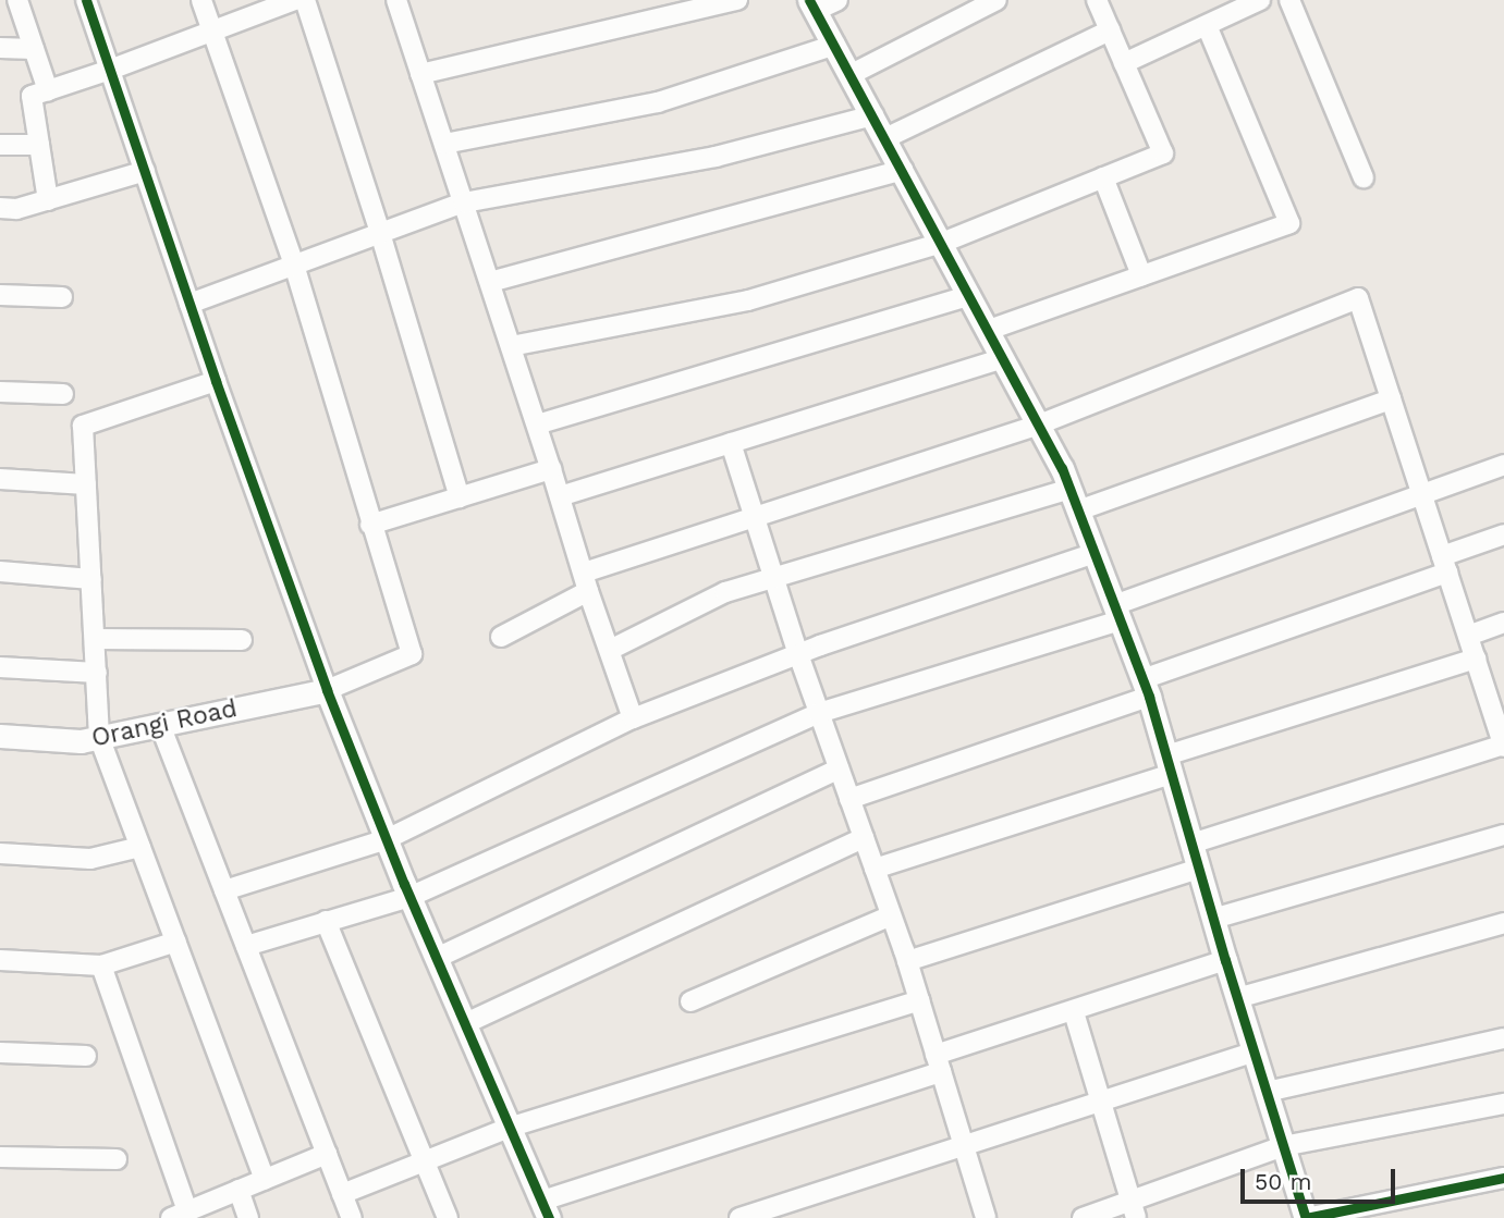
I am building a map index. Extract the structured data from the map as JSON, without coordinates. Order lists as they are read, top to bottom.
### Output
{
  "streets": {
    "street": ["Orangi Road"]
  },
  "scale_bar": "50 m"
}
